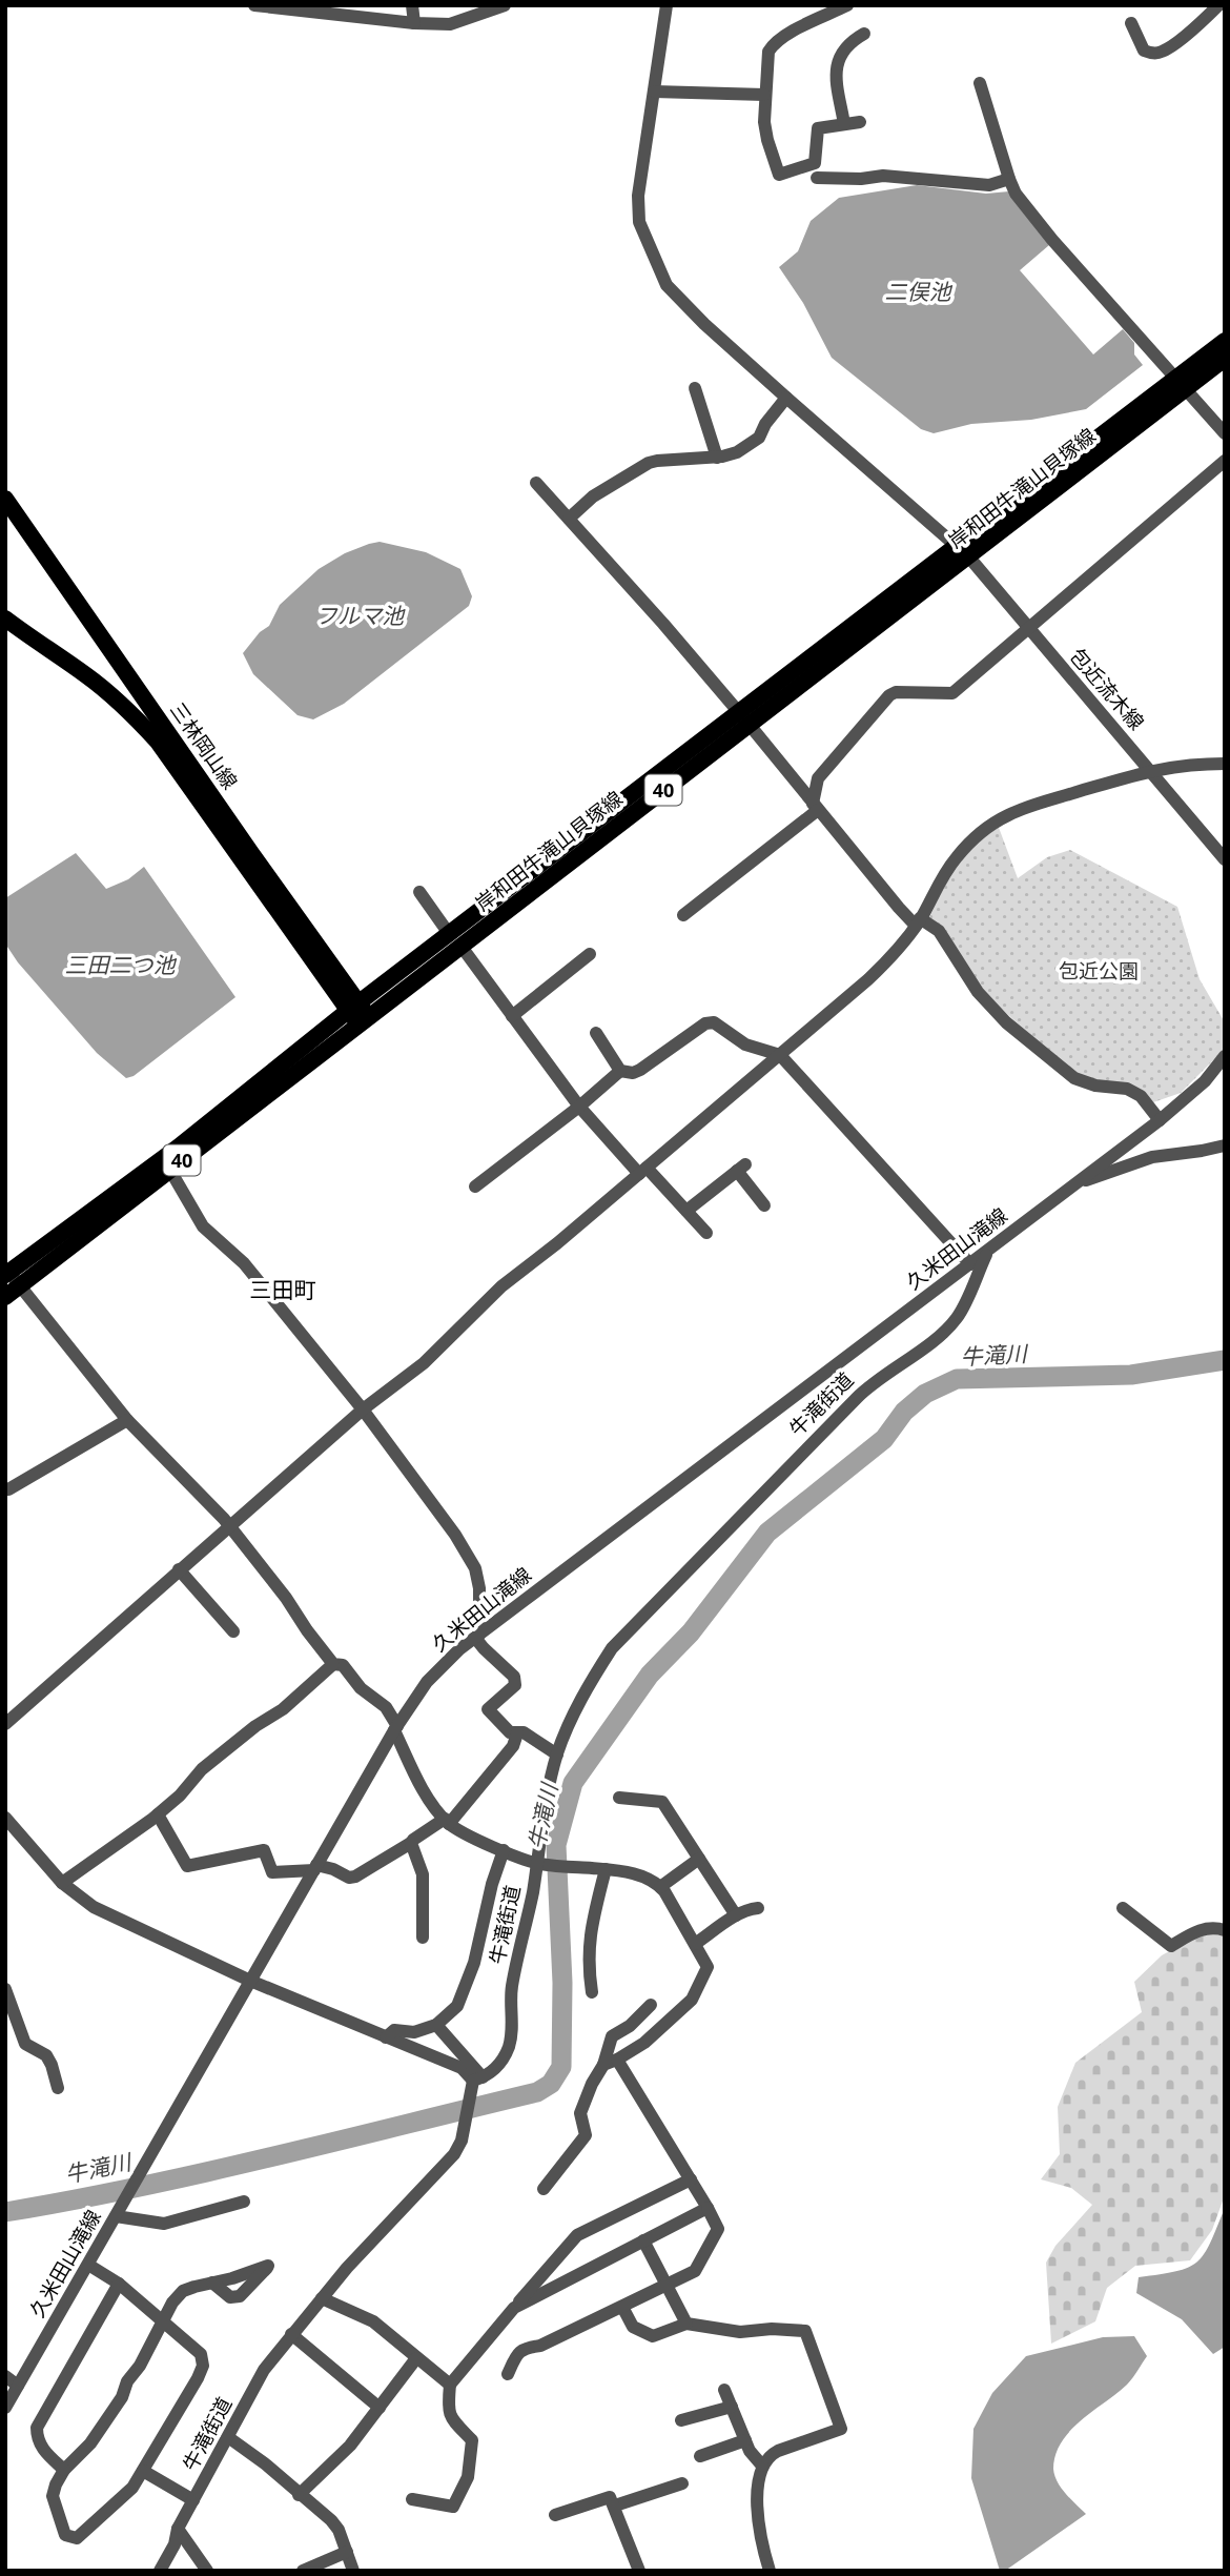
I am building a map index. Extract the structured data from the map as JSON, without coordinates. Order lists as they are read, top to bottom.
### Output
{
  "streets": {
    "main road": ["岸和田牛滝山貝塚線", "三林岡山線", "40"],
    "street": ["包近流木線", "久米田山滝線", "牛滝街道"]
  },
  "crossings": [
    ["岸和田牛滝山貝塚線", "包近流木線"],
    ["岸和田牛滝山貝塚線", "三林岡山線"],
    ["久米田山滝線", "牛滝街道"]
  ],
  "districts": ["三田町"],
  "water": [
    "二俣池",
    "フルマ池",
    "三田二つ池",
    "牛滝川"
  ],
  "parks": ["包近公園"]
}
